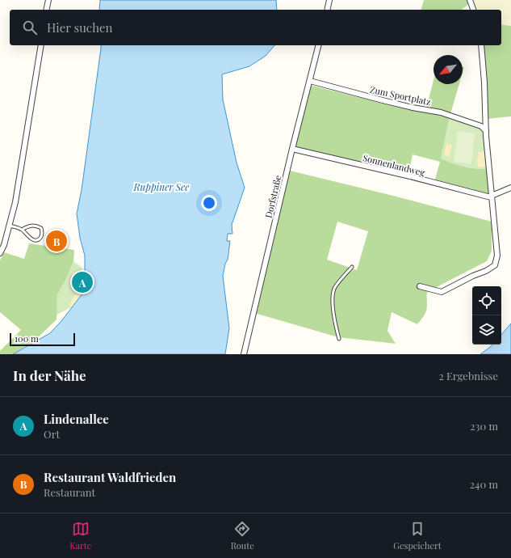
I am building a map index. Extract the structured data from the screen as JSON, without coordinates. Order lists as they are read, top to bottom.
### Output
{
  "streets": {
    "street": ["Zum Sportplatz", "Sonnenlandweg", "Dorfstraße"]
  },
  "crossings": [
    ["Zum Sportplatz", "Dorfstraße"],
    ["Sonnenlandweg", "Dorfstraße"]
  ],
  "water": ["Ruppiner See"],
  "scale_bar": "100 m",
  "north": "bottom left",
  "page": {
    "search": "Hier suchen",
    "pins": ["B", "A"],
    "scale": "100 m",
    "heading": ["In der Nähe", "2 Ergebnisse"],
    "list": [
      {
        "mark": "A",
        "name": "Lindenallee",
        "note": "Ort",
        "value": "230 m"
      },
      {
        "mark": "B",
        "name": "Restaurant Waldfrieden",
        "note": "Restaurant",
        "value": "240 m"
      }
    ],
    "nav": ["Karte", "Route", "Gespeichert"]
  }
}
